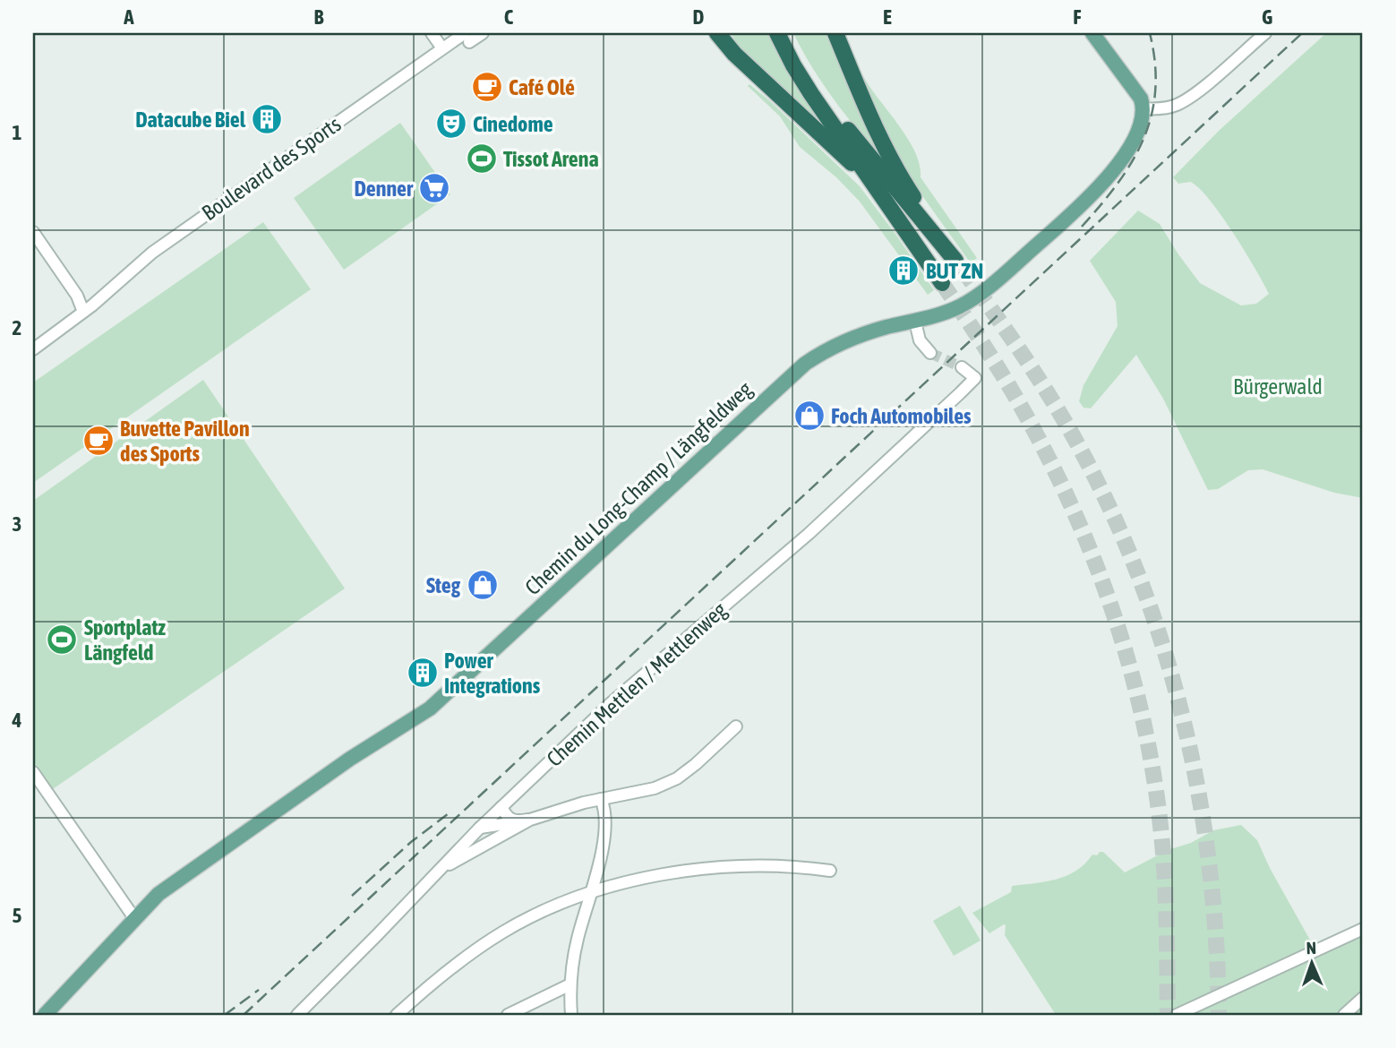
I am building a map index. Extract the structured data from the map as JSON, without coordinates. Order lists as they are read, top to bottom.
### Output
{
  "streets": {
    "main road": ["Chemin du Long-Champ / Längfeldweg"],
    "street": ["Boulevard des Sports", "Chemin Mettlen / Mettlenweg"]
  },
  "parks": ["Bürgerwald"],
  "places": {
    "cafe": ["Café Olé", "Buvette Pavillon des Sports"],
    "building": ["Datacube Biel", "BUT ZN", "Power Integrations"],
    "theatre": ["Cinedome"],
    "sports": ["Tissot Arena", "Sportplatz Längfeld"],
    "supermarket": ["Denner"],
    "shop": ["Foch Automobiles", "Steg"]
  },
  "north": "top",
  "grid": {
    "columns": [
      "A",
      "B",
      "C",
      "D",
      "E",
      "F",
      "G"
    ],
    "rows": [
      "1",
      "2",
      "3",
      "4",
      "5"
    ]
  }
}
